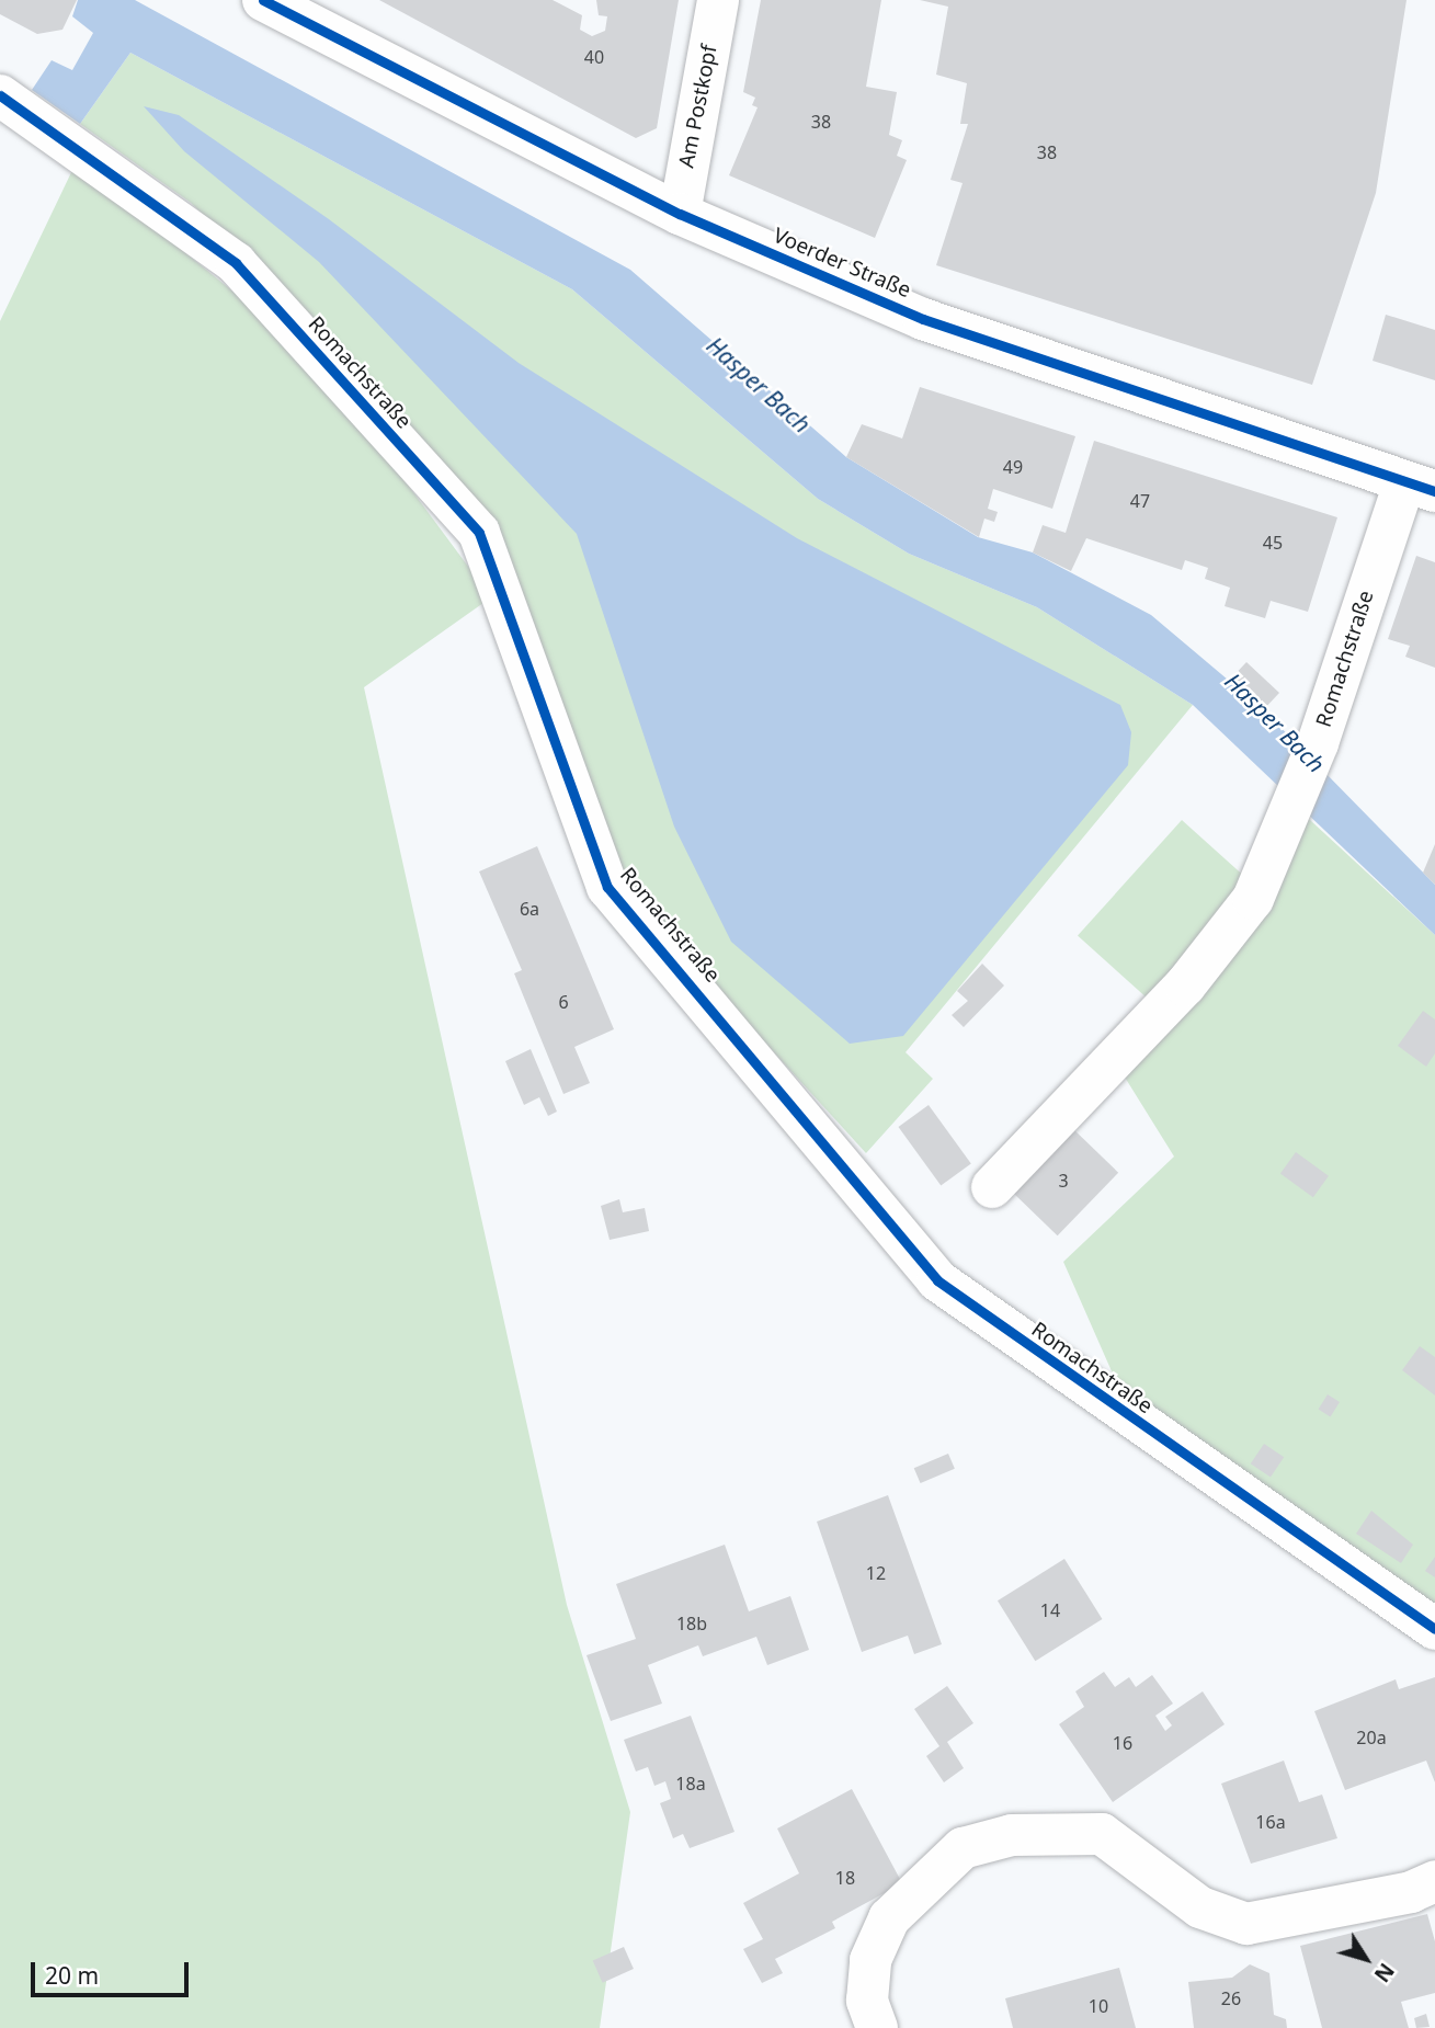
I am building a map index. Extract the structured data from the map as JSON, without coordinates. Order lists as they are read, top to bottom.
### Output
{
  "streets": {
    "street": ["Am Postkopf", "Voerder Straße", "Romachstraße"]
  },
  "crossings": [
    ["Am Postkopf", "Voerder Straße"],
    ["Voerder Straße", "Romachstraße"]
  ],
  "water": ["Hasper Bach"],
  "house_numbers": [
    "40",
    "38",
    "38",
    "49",
    "47",
    "45",
    "6a",
    "6",
    "3",
    "12",
    "14",
    "18b",
    "20a",
    "16",
    "18a",
    "16a",
    "18",
    "26",
    "10"
  ],
  "scale_bar": "20 m",
  "north": "bottom right"
}
